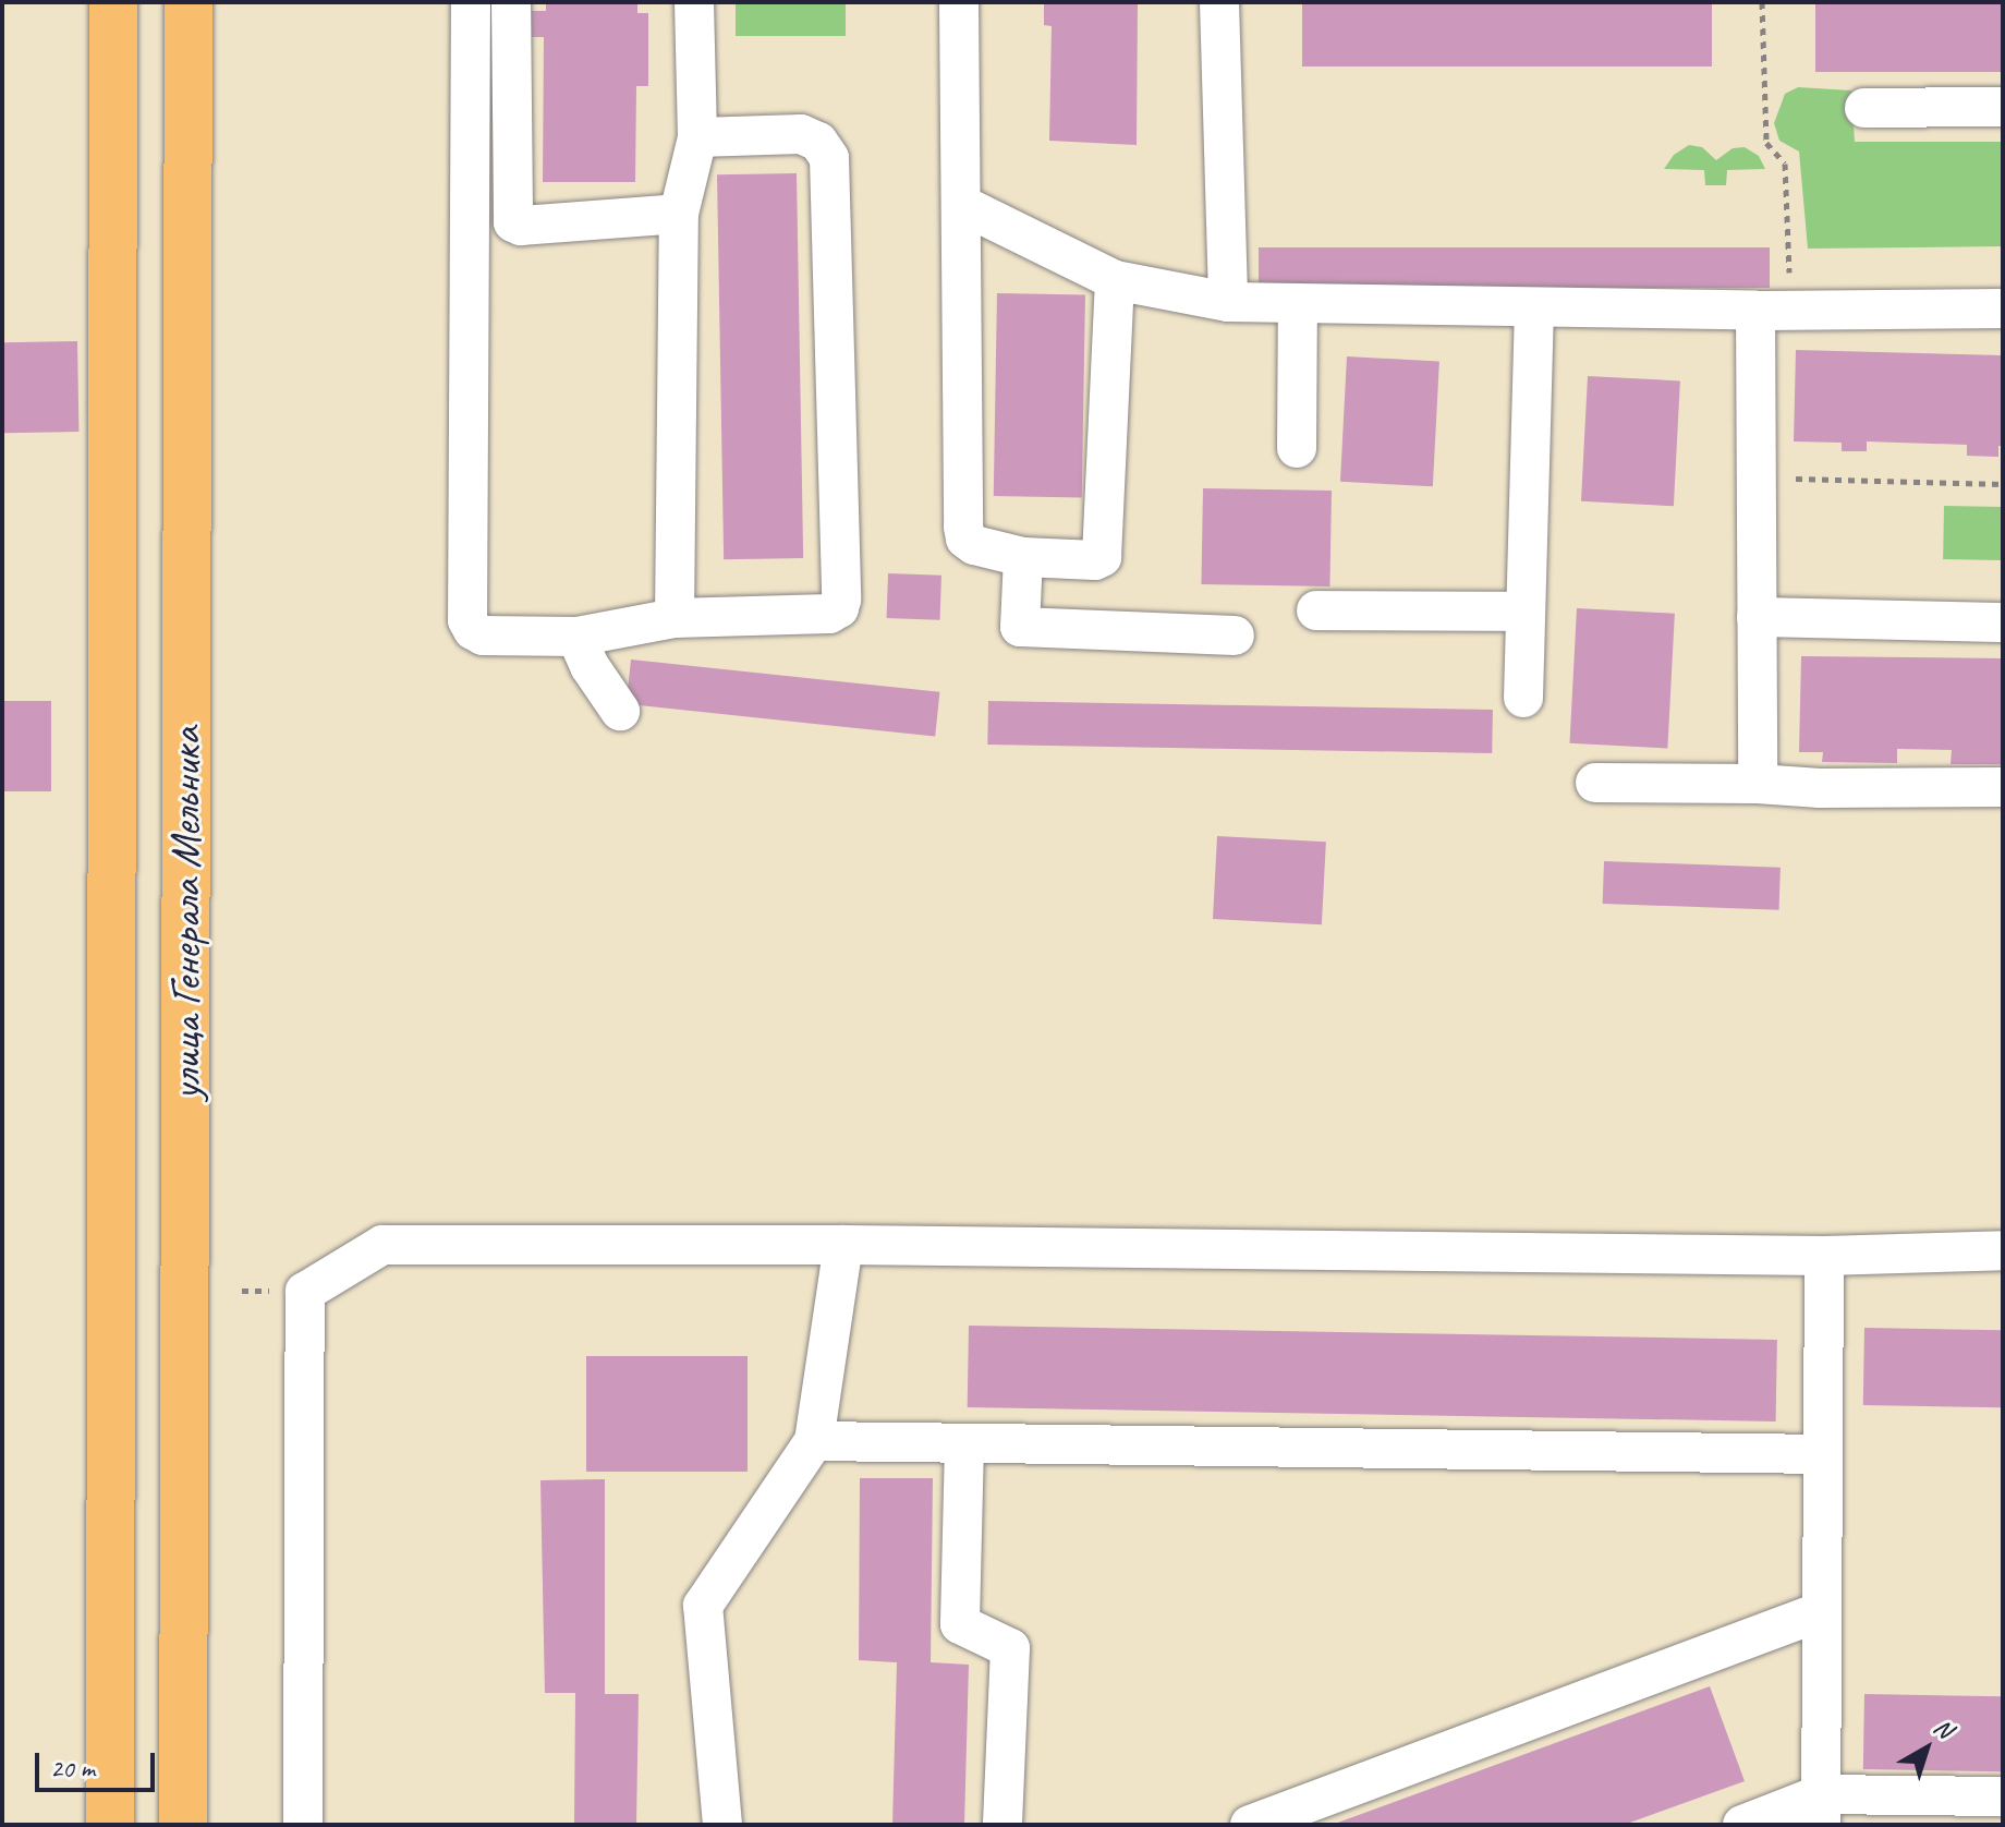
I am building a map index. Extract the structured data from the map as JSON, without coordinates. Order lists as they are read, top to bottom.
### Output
{
  "streets": {
    "main road": ["улица Генерала Мельника"]
  },
  "scale_bar": "20 m",
  "north": "top right"
}
